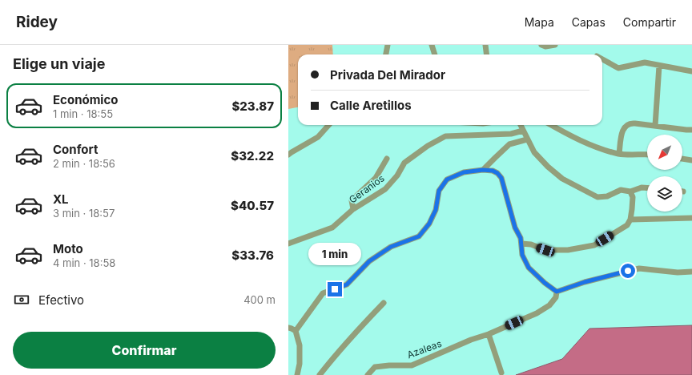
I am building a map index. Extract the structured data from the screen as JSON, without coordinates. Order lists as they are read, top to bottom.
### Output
{
  "streets": {
    "street": ["Geranios", "Azaleas"]
  },
  "north": "bottom left",
  "page": {
    "header": "Ridey",
    "nav": ["Mapa", "Capas", "Compartir"],
    "heading": "Elige un viaje",
    "banner": ["Privada Del Mirador", "Calle Aretillos"],
    "list": [
      {
        "name": "Económico",
        "note": "1 min · 18:55",
        "value": "$23.87"
      },
      {
        "name": "Confort",
        "note": "2 min · 18:56",
        "value": "$32.22"
      },
      {
        "name": "XL",
        "note": "3 min · 18:57",
        "value": "$40.57"
      },
      {
        "name": "Moto",
        "note": "4 min · 18:58",
        "value": "$33.76"
      }
    ],
    "bubble": "1 min",
    "pay": ["Efectivo", "400 m"],
    "buttons": "Confirmar"
  }
}
